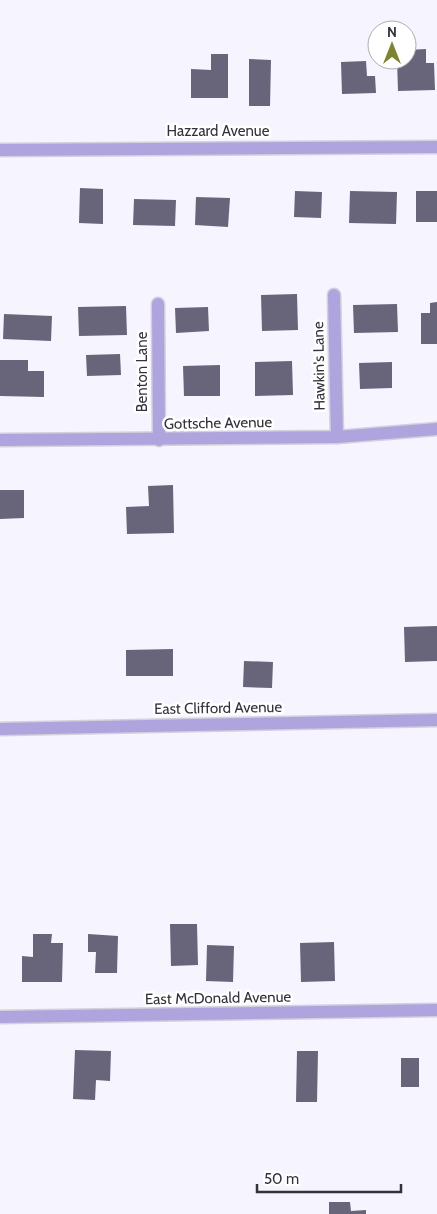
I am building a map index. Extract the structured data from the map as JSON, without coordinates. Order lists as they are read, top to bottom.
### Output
{
  "streets": {
    "street": [
      "Hazzard Avenue",
      "Hawkin's Lane",
      "Benton Lane",
      "Gottsche Avenue",
      "East Clifford Avenue",
      "East McDonald Avenue"
    ]
  },
  "crossings": [
    ["Hawkin's Lane", "Gottsche Avenue"],
    ["Benton Lane", "Gottsche Avenue"]
  ],
  "scale_bar": "50 m",
  "north": "top"
}
